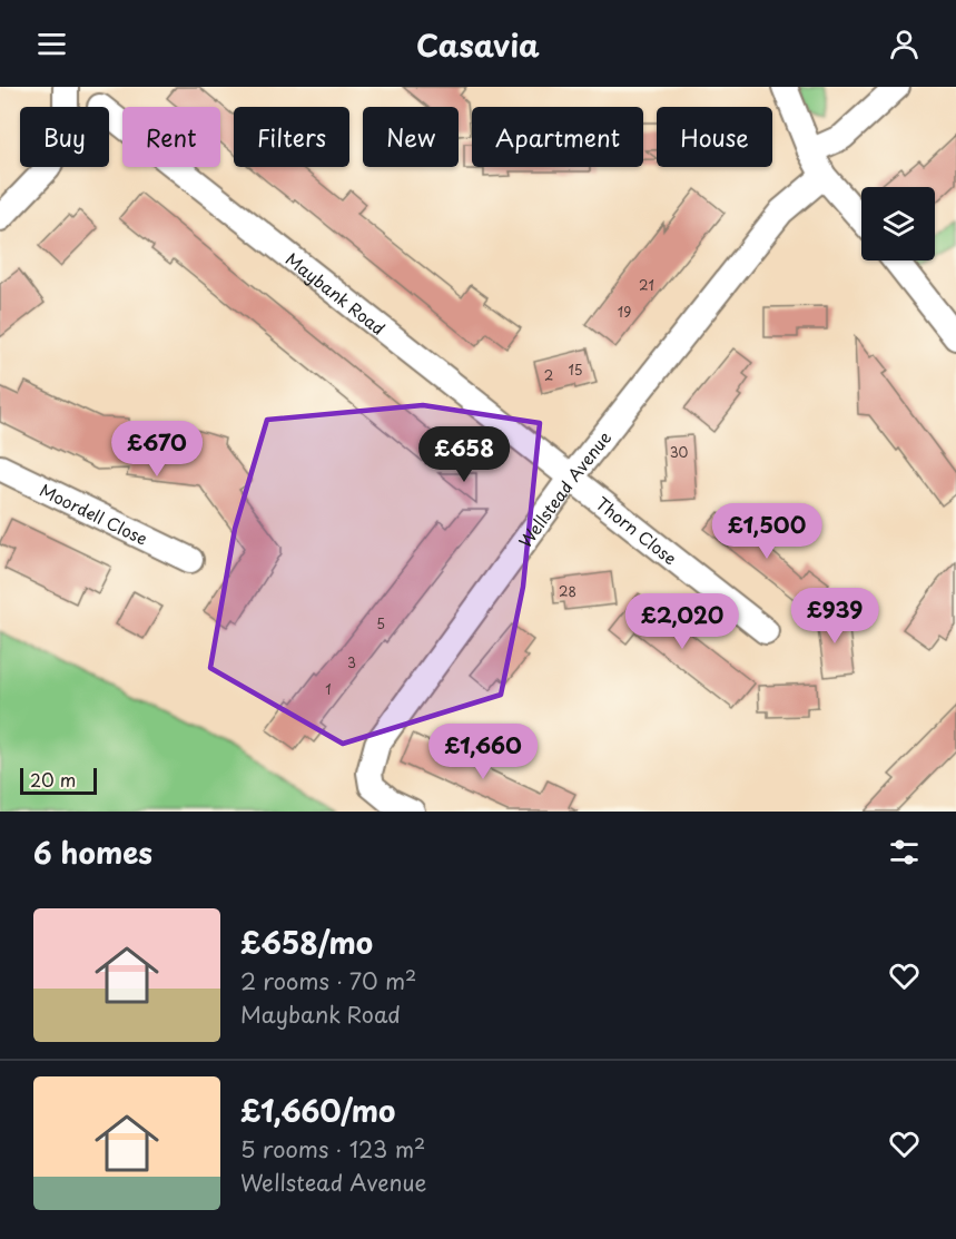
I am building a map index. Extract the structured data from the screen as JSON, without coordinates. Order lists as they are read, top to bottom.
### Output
{
  "streets": {
    "street": [
      "Maybank Road",
      "Wellstead Avenue",
      "Moordell Close",
      "Thorn Close"
    ]
  },
  "crossings": [
    ["Maybank Road", "Wellstead Avenue"],
    ["Maybank Road", "Thorn Close"],
    ["Wellstead Avenue", "Thorn Close"]
  ],
  "house_numbers": [
    "21",
    "19",
    "15",
    "2",
    "30",
    "28",
    "5",
    "3",
    "1"
  ],
  "scale_bar": "20 m",
  "page": {
    "header": "Casavia",
    "chip": [
      "Buy",
      "Rent",
      "Filters",
      "New",
      "Apartment",
      "House"
    ],
    "price": [
      "£670",
      "£658",
      "£1,500",
      "£939",
      "£2,020",
      "£1,660"
    ],
    "scale": "20 m",
    "heading": "6 homes",
    "list": [
      {
        "name": "£658/mo",
        "note": "2 rooms · 70 m² · Maybank Road"
      },
      {
        "name": "£1,660/mo",
        "note": "5 rooms · 123 m² · Wellstead Avenue"
      }
    ]
  }
}
